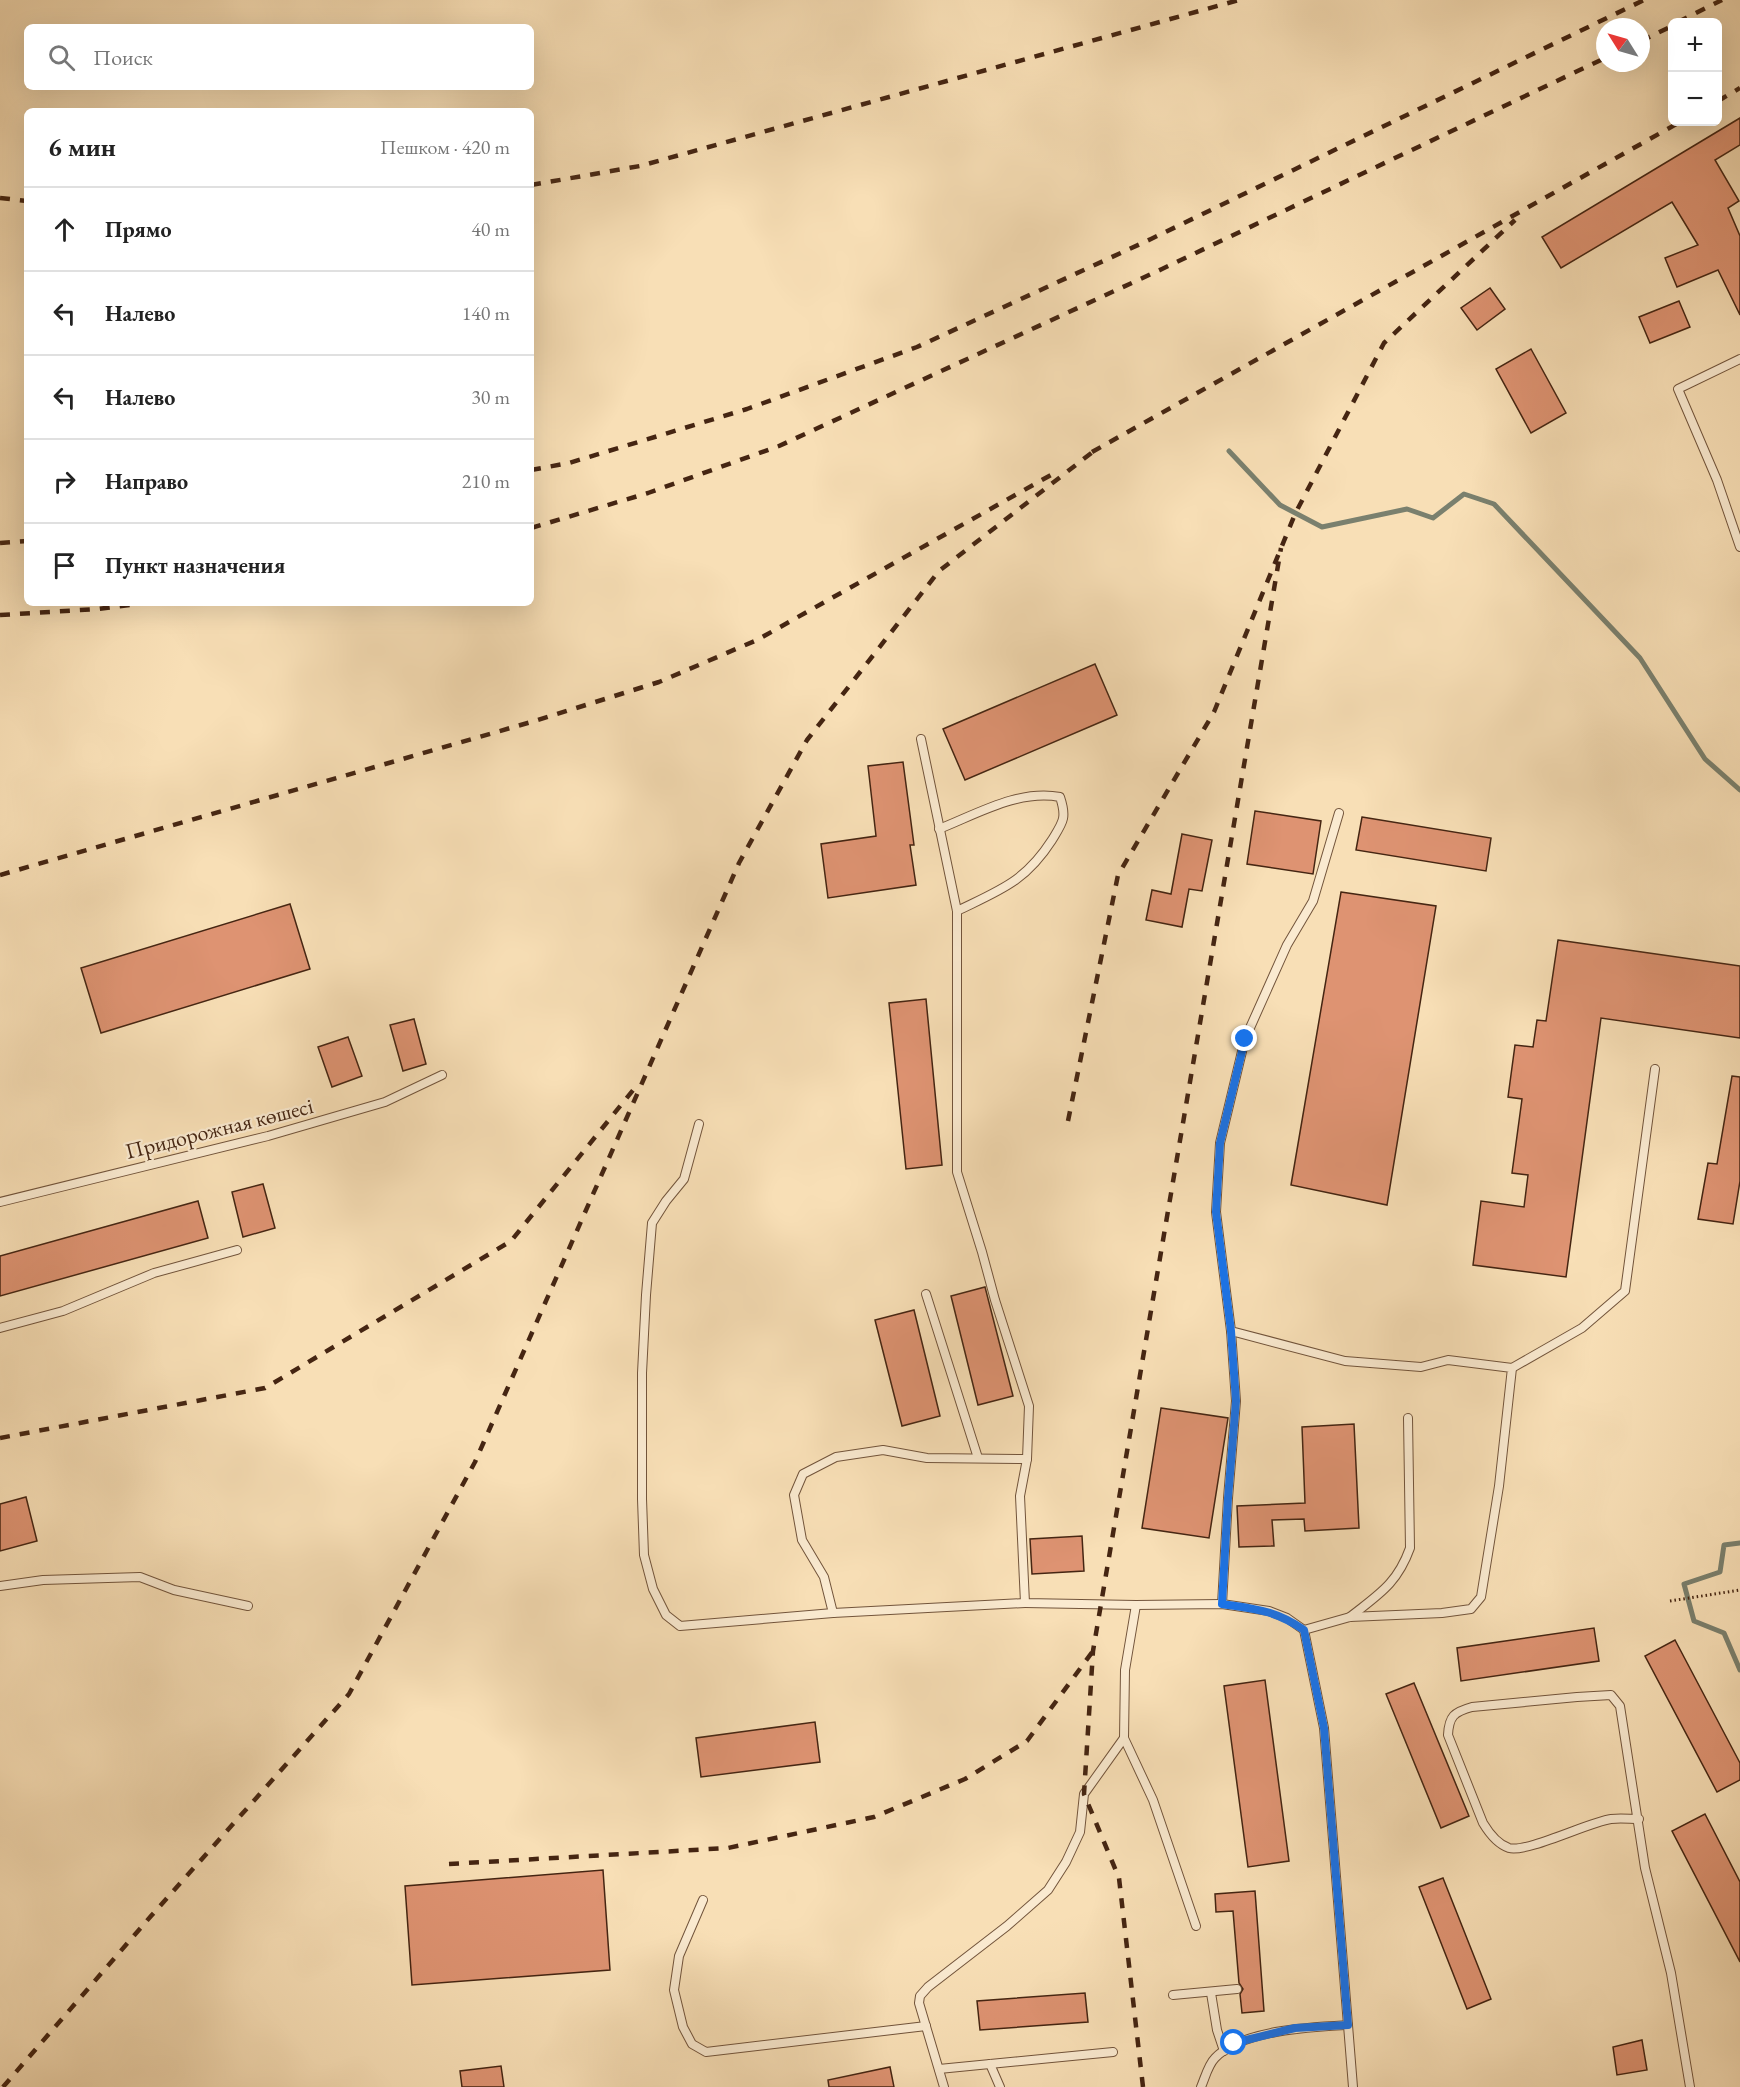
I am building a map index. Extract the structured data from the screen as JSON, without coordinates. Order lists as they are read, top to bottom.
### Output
{
  "streets": {
    "lane": ["Придорожная көшесі"]
  },
  "north": "top left",
  "page": {
    "map_buttons": ["+", "−"],
    "search": "Поиск",
    "heading": ["6 мин", "Пешком · 420 m"],
    "list": [
      ["Прямо", "40 m"],
      ["Налево", "140 m"],
      ["Налево", "30 m"],
      ["Направо", "210 m"],
      "Пункт назначения"
    ]
  }
}
